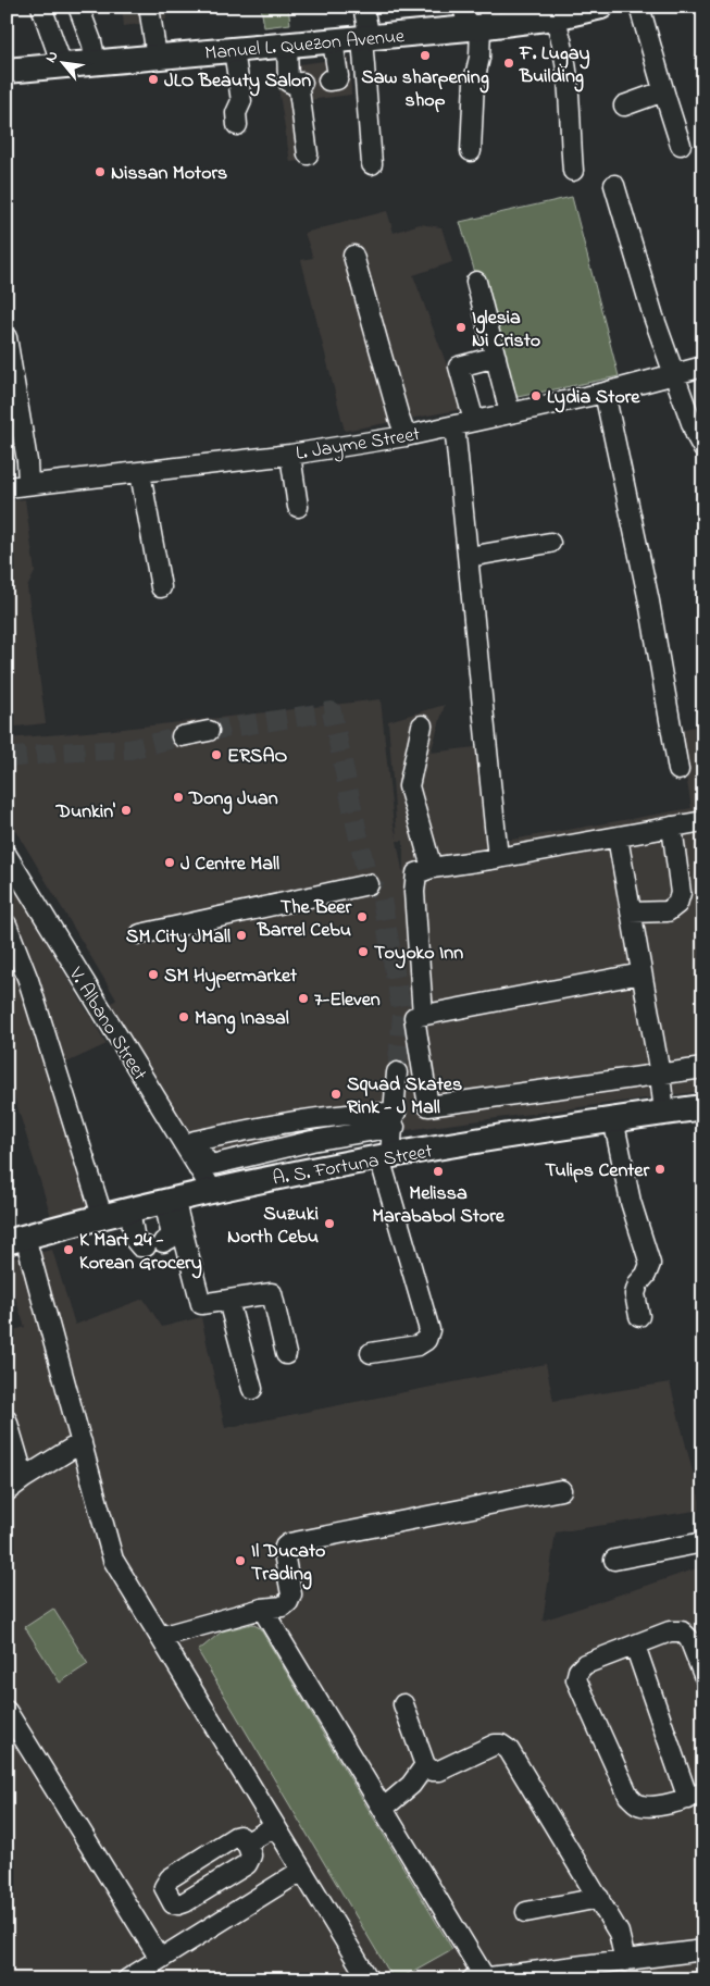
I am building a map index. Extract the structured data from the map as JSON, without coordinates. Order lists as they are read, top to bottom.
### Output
{
  "streets": {
    "main road": ["Manuel L. Quezon Avenue", "A. S. Fortuna Street"],
    "street": ["L. Jayme Street", "V. Albano Street"]
  },
  "crossings": [
    ["V. Albano Street", "A. S. Fortuna Street"]
  ],
  "places": [
    "Saw sharpening shop",
    "F. Lugay Building",
    "JLO Beauty Salon",
    "Nissan Motors",
    "Iglesia Ni Cristo",
    "Lydia Store",
    "ERSAO",
    "Dong Juan",
    "Dunkin'",
    "J Centre Mall",
    "The Beer Barrel Cebu",
    "SM City JMall",
    "Toyoko Inn",
    "SM Hypermarket",
    "7-Eleven",
    "Mang Inasal",
    "Squad Skates Rink - J Mall",
    "Tulips Center",
    "Melissa Marababol Store",
    "Suzuki North Cebu",
    "K Mart 24 - Korean Grocery",
    "Il Ducato Trading"
  ],
  "north": "top left"
}
